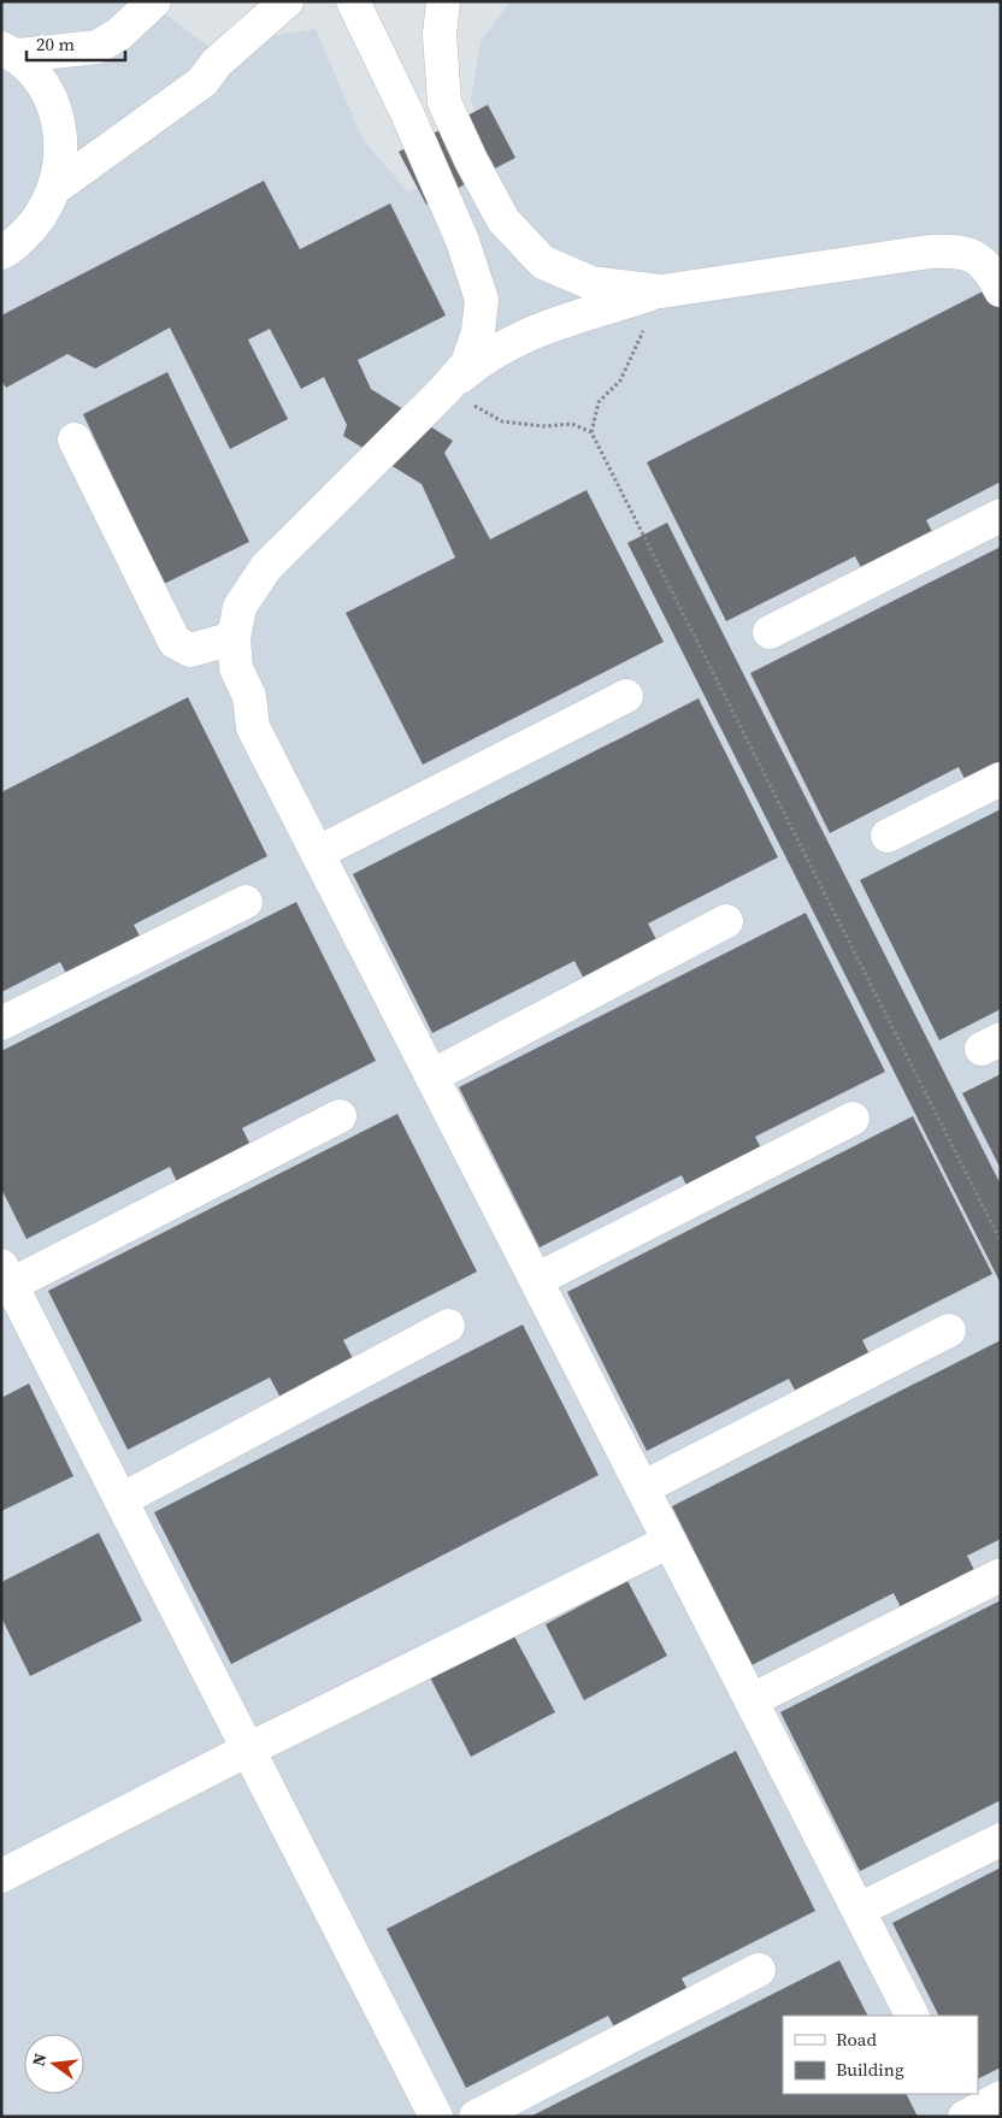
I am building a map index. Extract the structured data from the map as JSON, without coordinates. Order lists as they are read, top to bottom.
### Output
{
  "legend": ["Road", "Building"],
  "scale_bar": "20 m",
  "north": "left"
}
